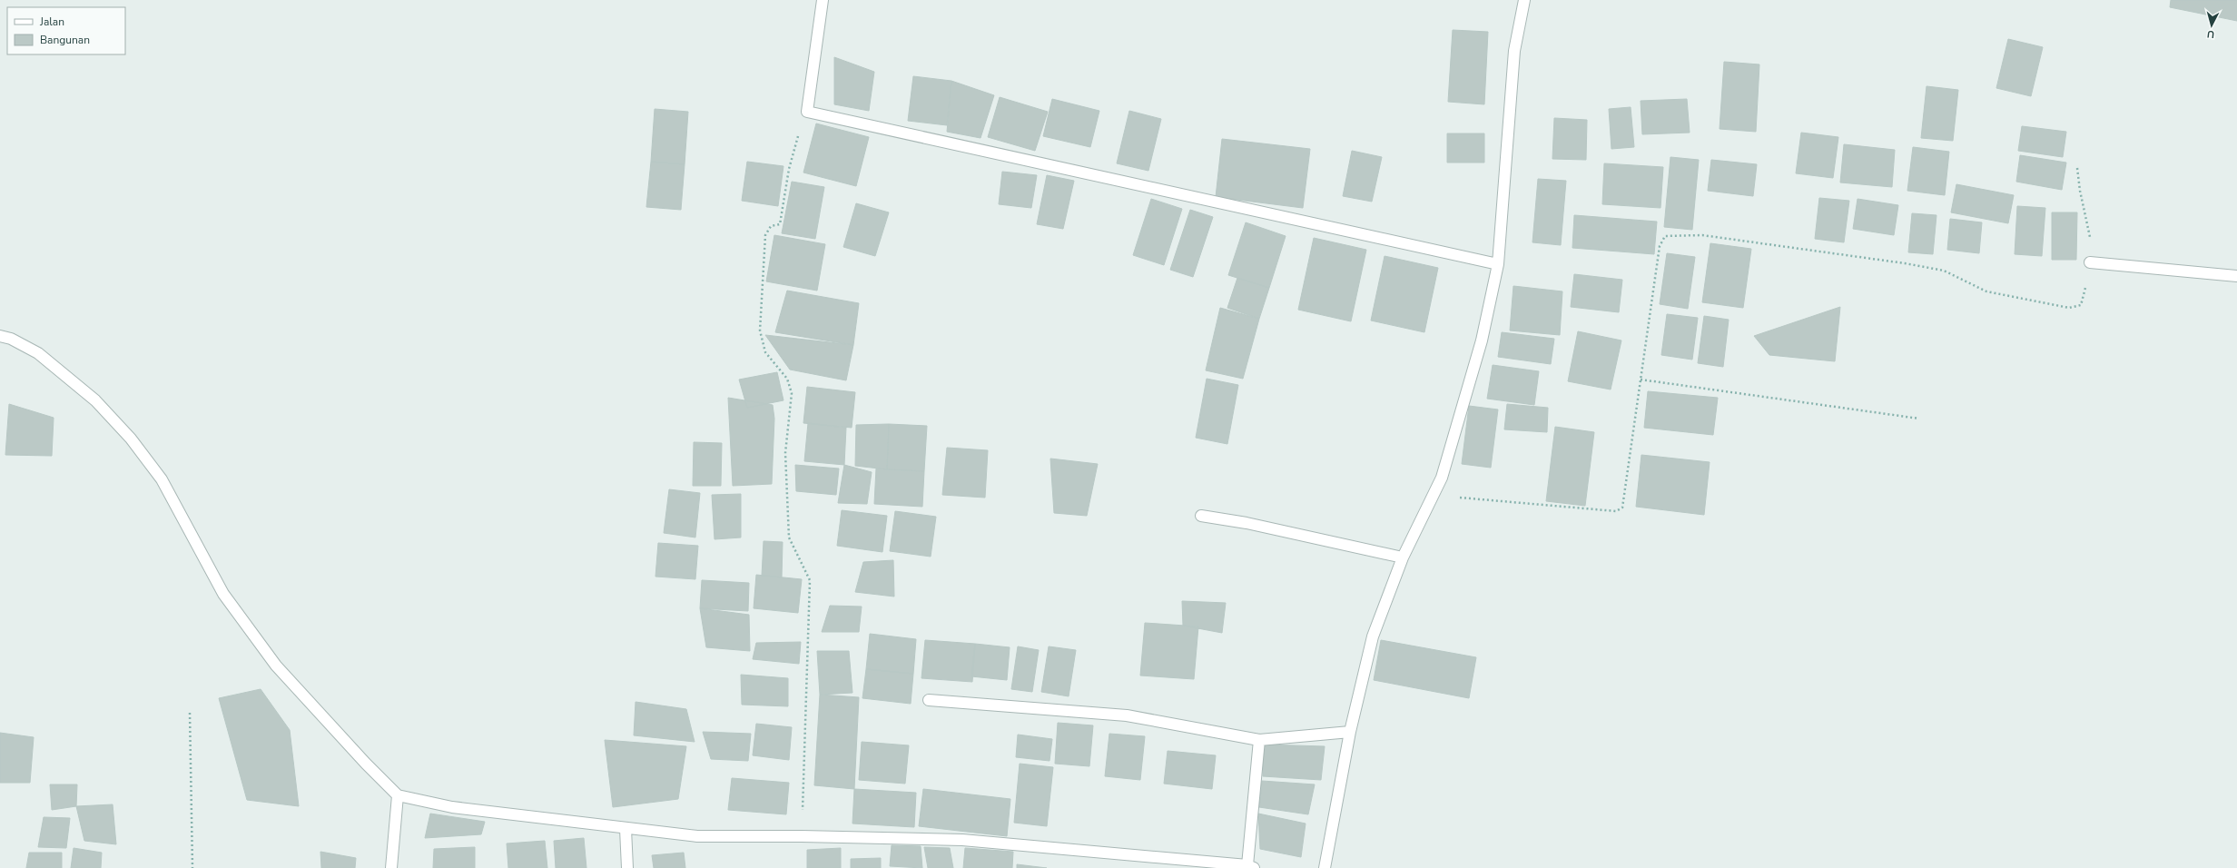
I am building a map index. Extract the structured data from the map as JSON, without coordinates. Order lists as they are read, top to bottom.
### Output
{
  "legend": ["Jalan", "Bangunan"],
  "north": "bottom"
}
